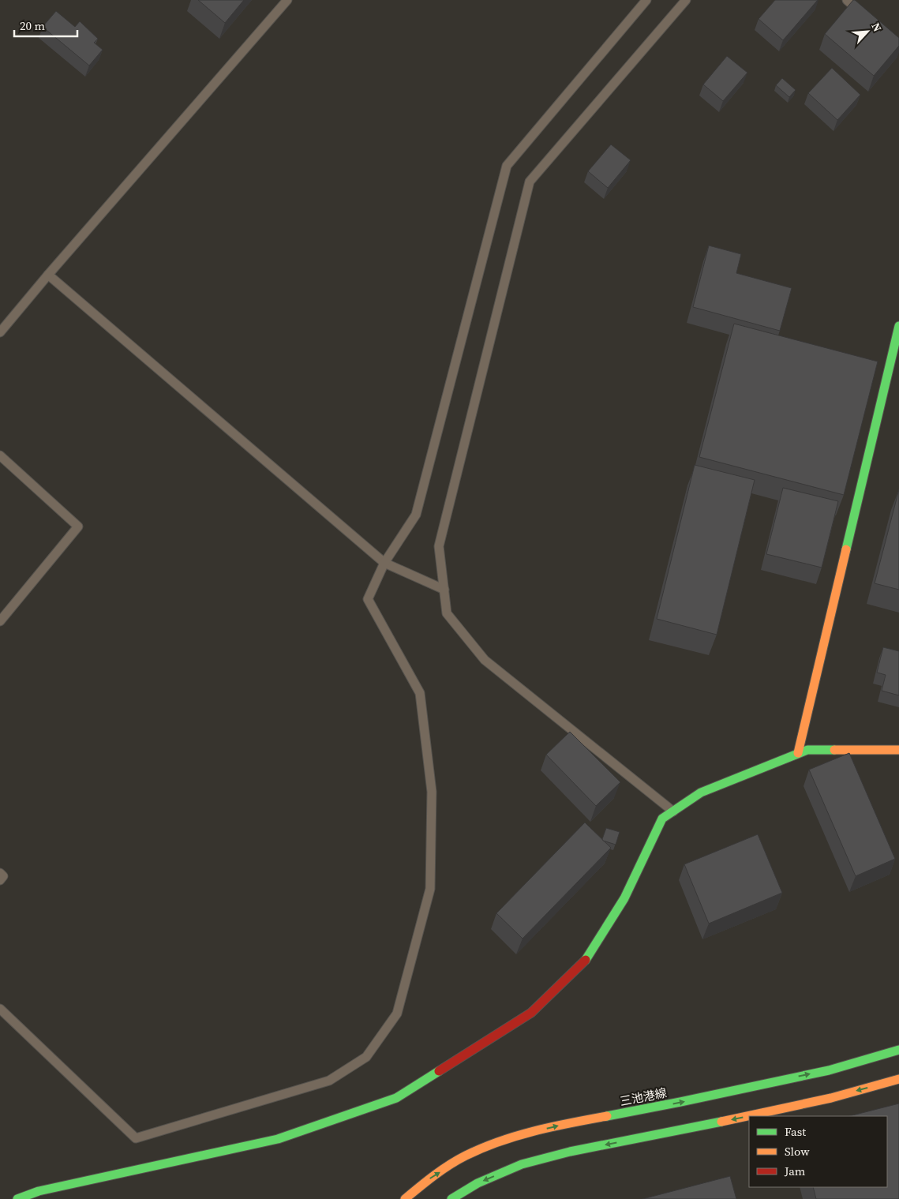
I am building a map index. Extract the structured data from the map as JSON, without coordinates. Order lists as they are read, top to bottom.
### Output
{
  "streets": {
    "street": ["三池港線"]
  },
  "legend": ["Fast", "Slow", "Jam"],
  "scale_bar": "20 m",
  "north": "top right"
}
